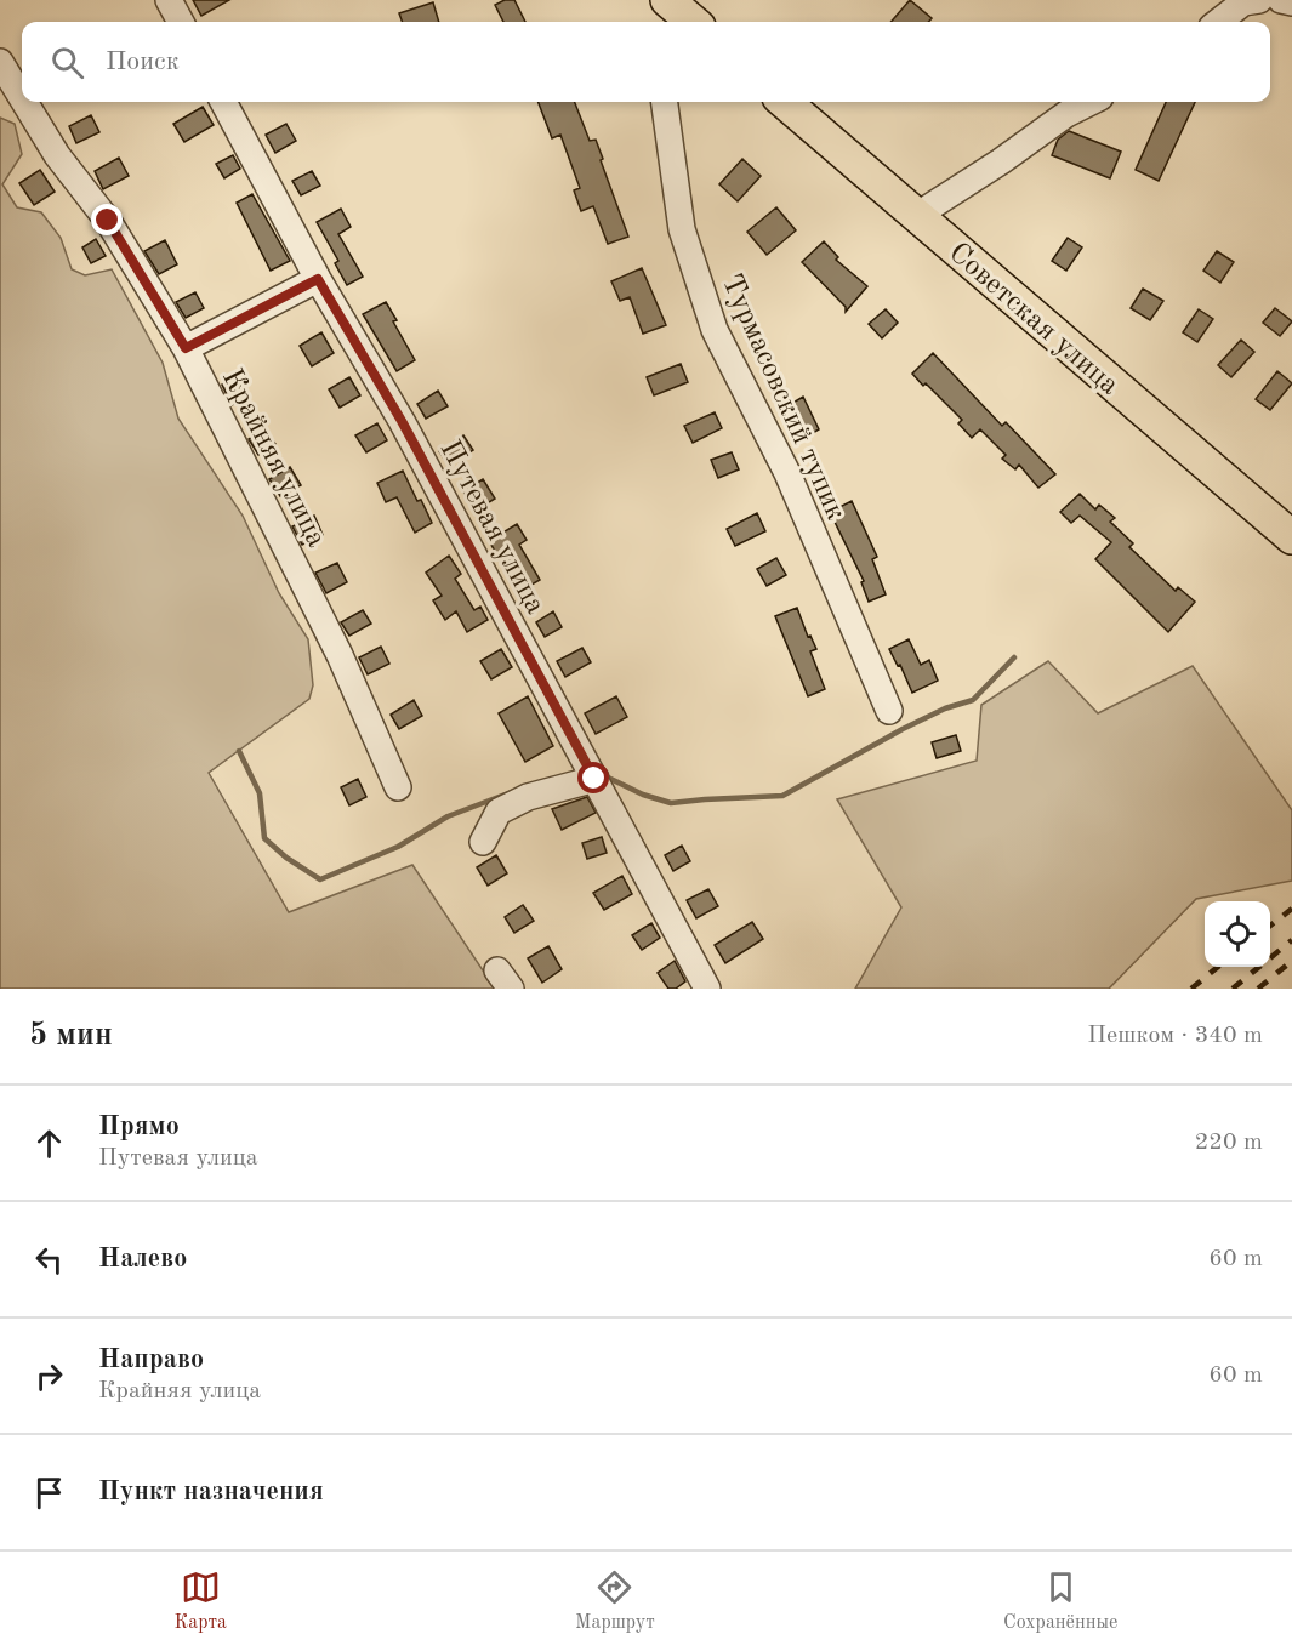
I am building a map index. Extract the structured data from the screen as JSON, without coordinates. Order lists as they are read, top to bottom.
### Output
{
  "streets": {
    "main road": ["Советская улица"],
    "street": ["Турмасовский тупик", "Крайняя улица", "Путевая улица"]
  },
  "page": {
    "search": "Поиск",
    "heading": ["5 мин", "Пешком · 340 m"],
    "list": [
      ["Прямо", "Путевая улица", "220 m"],
      ["Налево", "60 m"],
      ["Направо", "Крайняя улица", "60 m"],
      "Пункт назначения"
    ],
    "nav": ["Карта", "Маршрут", "Сохранённые"]
  }
}
